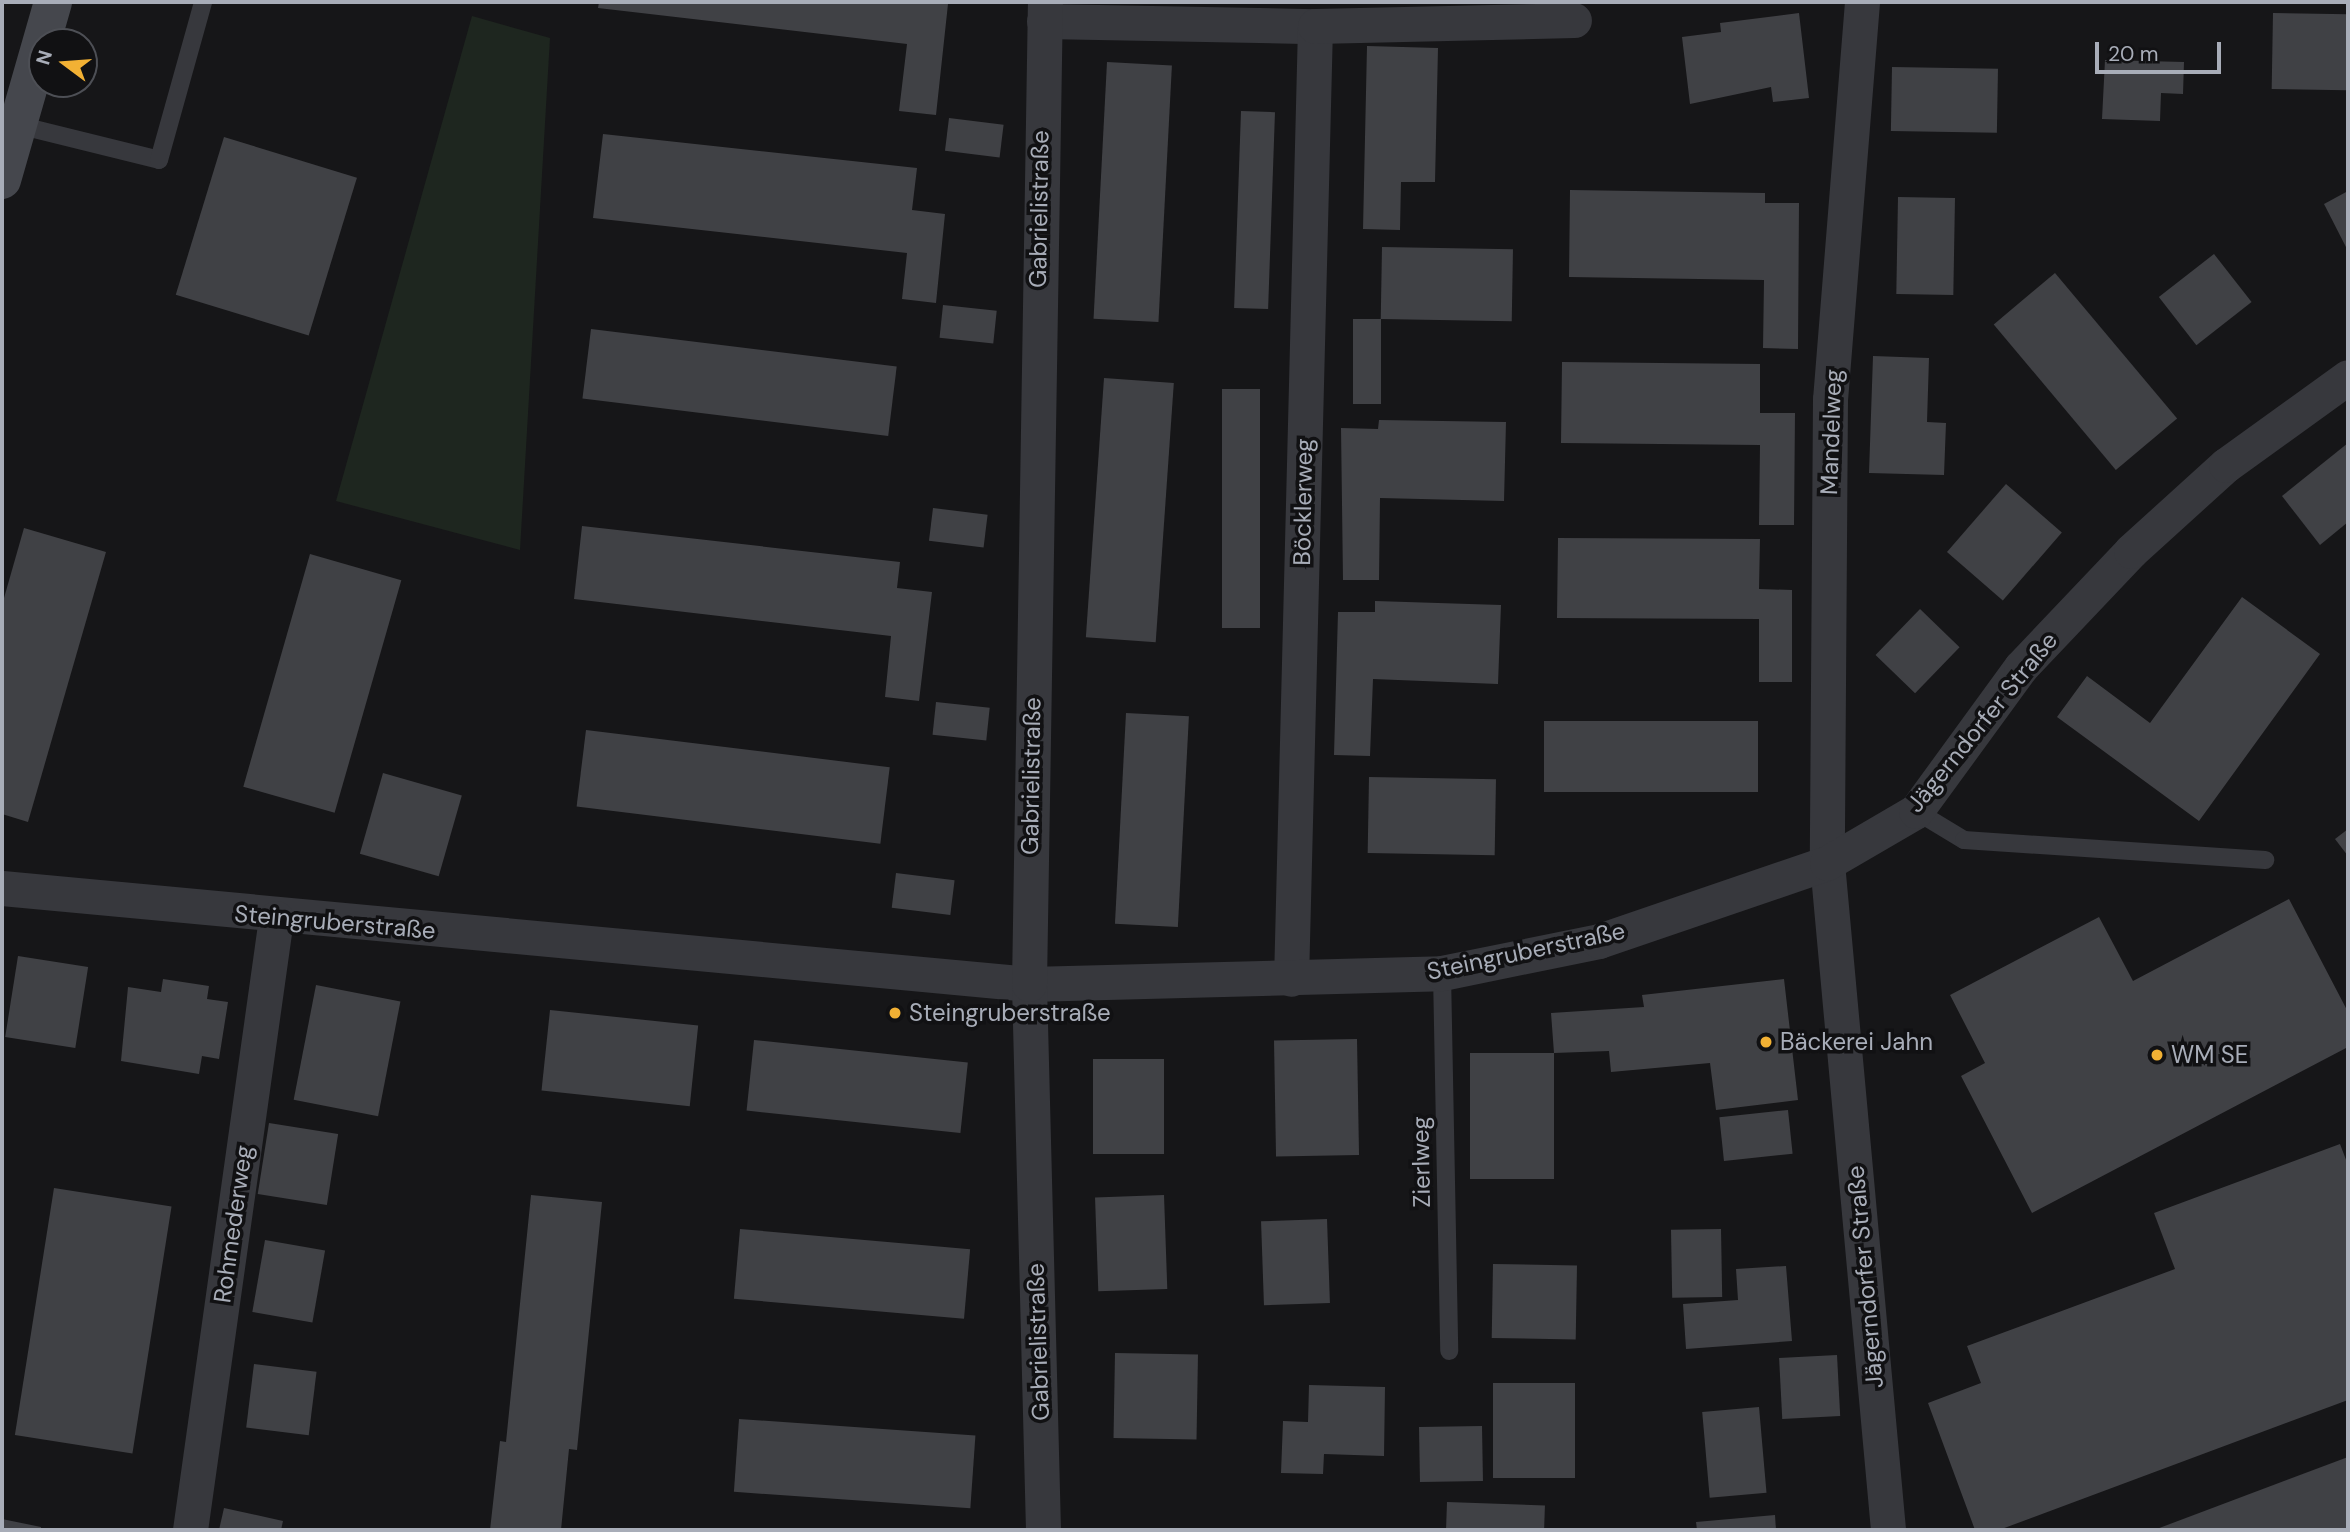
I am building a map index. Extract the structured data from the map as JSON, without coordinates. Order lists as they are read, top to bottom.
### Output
{
  "streets": {
    "street": [
      "Gabrielistraße",
      "Mandelweg",
      "Böcklerweg",
      "Jägerndorfer Straße",
      "Steingruberstraße",
      "Rohmederweg"
    ],
    "lane": ["Zierlweg"]
  },
  "crossings": [
    ["Gabrielistraße", "Steingruberstraße"],
    ["Mandelweg", "Jägerndorfer Straße"],
    ["Mandelweg", "Steingruberstraße"],
    ["Böcklerweg", "Steingruberstraße"],
    ["Jägerndorfer Straße", "Steingruberstraße"],
    ["Steingruberstraße", "Zierlweg"],
    ["Steingruberstraße", "Rohmederweg"]
  ],
  "places": ["Steingruberstraße", "Bäckerei Jahn", "WM SE"],
  "scale_bar": "20 m",
  "north": "left"
}
